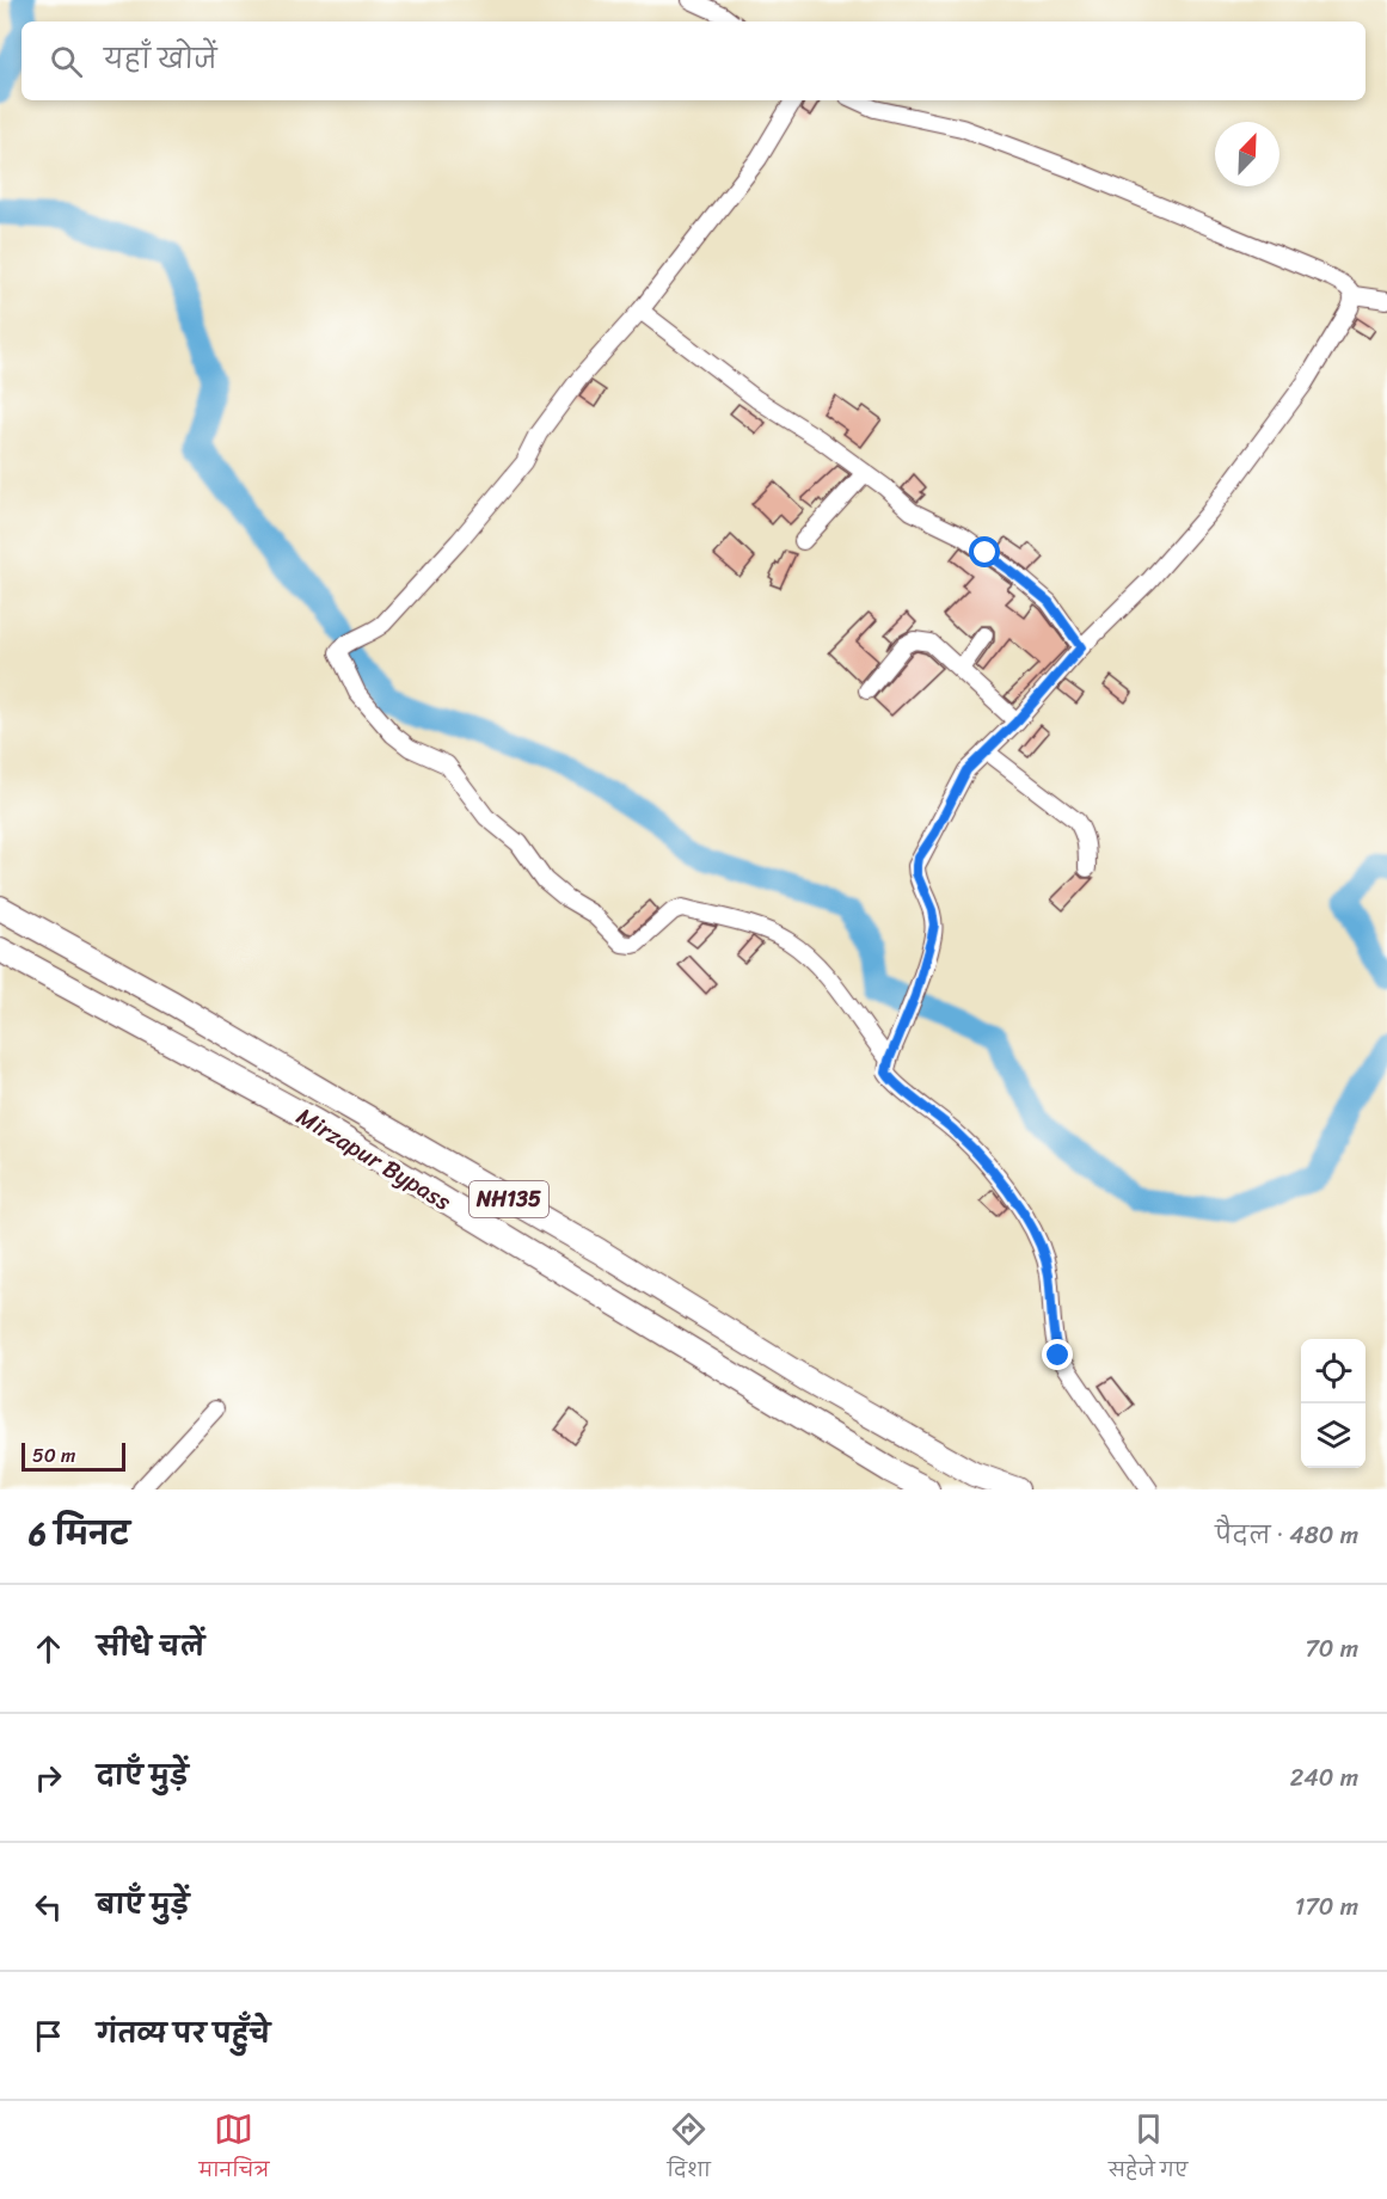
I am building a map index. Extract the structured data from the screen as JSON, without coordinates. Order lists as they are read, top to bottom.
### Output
{
  "streets": {
    "highway": ["Mirzapur Bypass", "NH135"]
  },
  "scale_bar": "50 m",
  "north": "top right",
  "page": {
    "search": "यहाँ खोजें",
    "scale": "50 m",
    "heading": ["6 मिनट", "पैदल · 480 m"],
    "list": [
      ["सीधे चलें", "70 m"],
      ["दाएँ मुड़ें", "240 m"],
      ["बाएँ मुड़ें", "170 m"],
      "गंतव्य पर पहुँचे"
    ],
    "nav": ["मानचित्र", "दिशा", "सहेजे गए"]
  }
}
